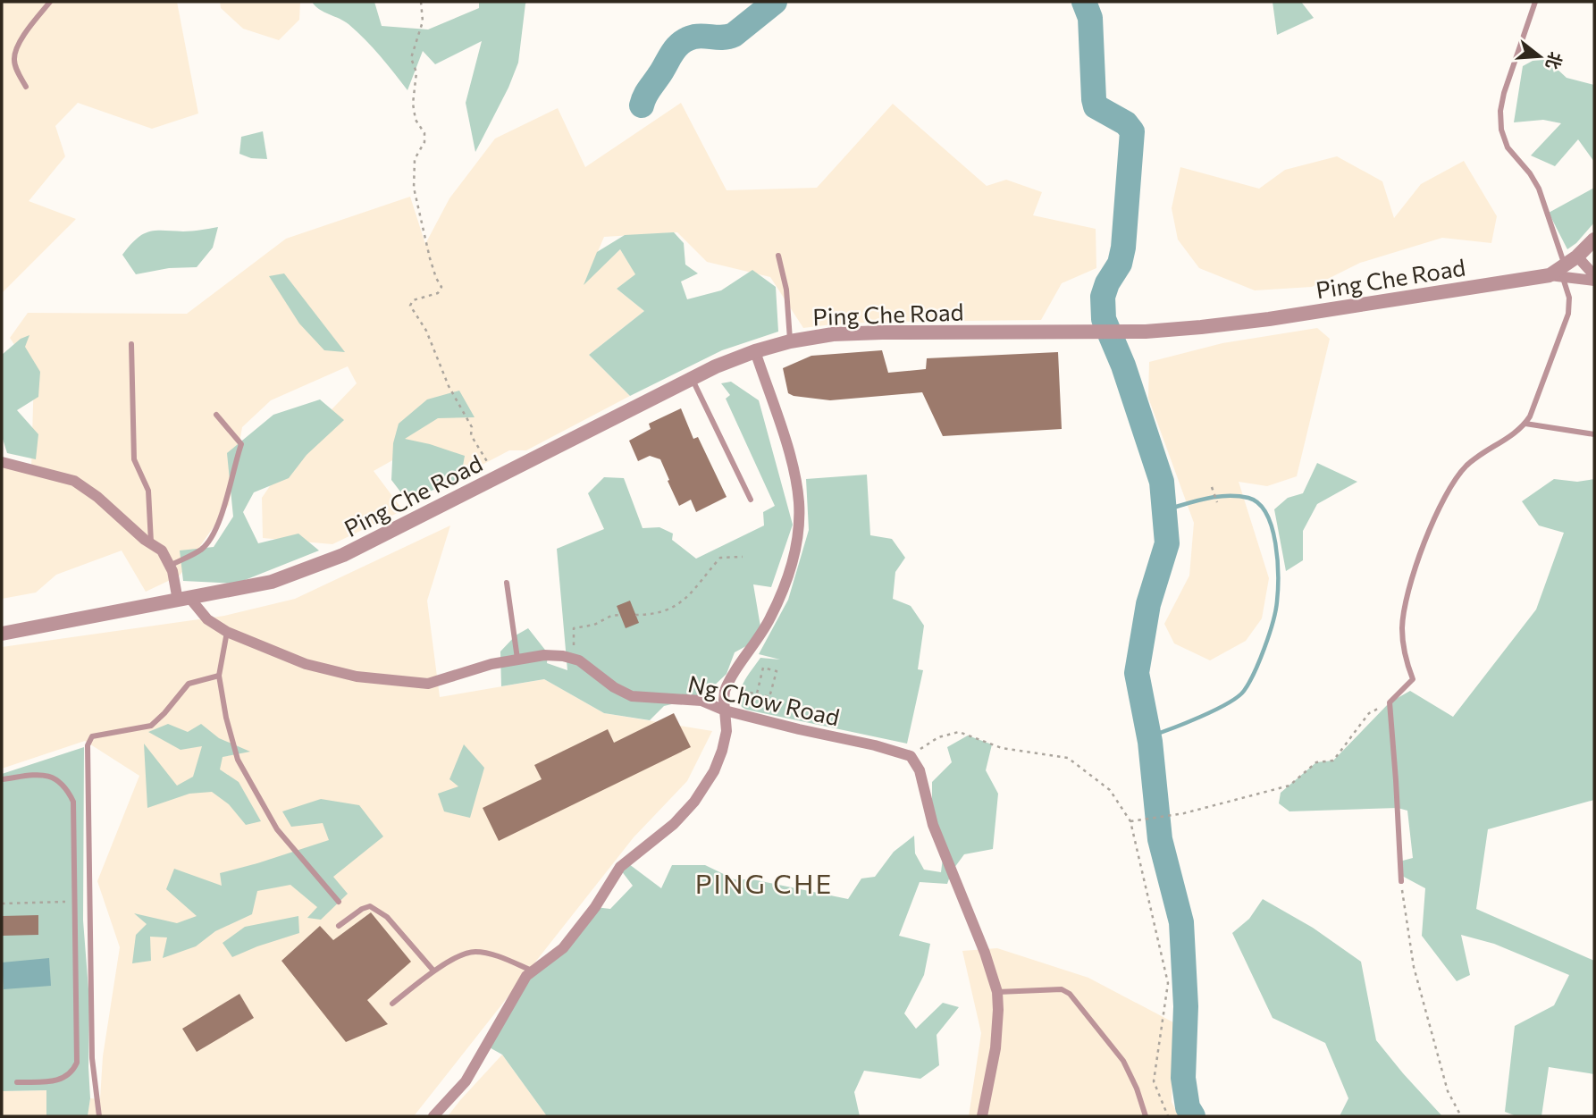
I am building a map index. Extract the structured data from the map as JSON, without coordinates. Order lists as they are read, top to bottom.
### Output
{
  "streets": {
    "street": ["Ping Che Road", "Ng Chow Road"]
  },
  "crossings": [
    ["Ping Che Road", "Ng Chow Road"]
  ],
  "districts": ["PING CHE"],
  "north": "right"
}
